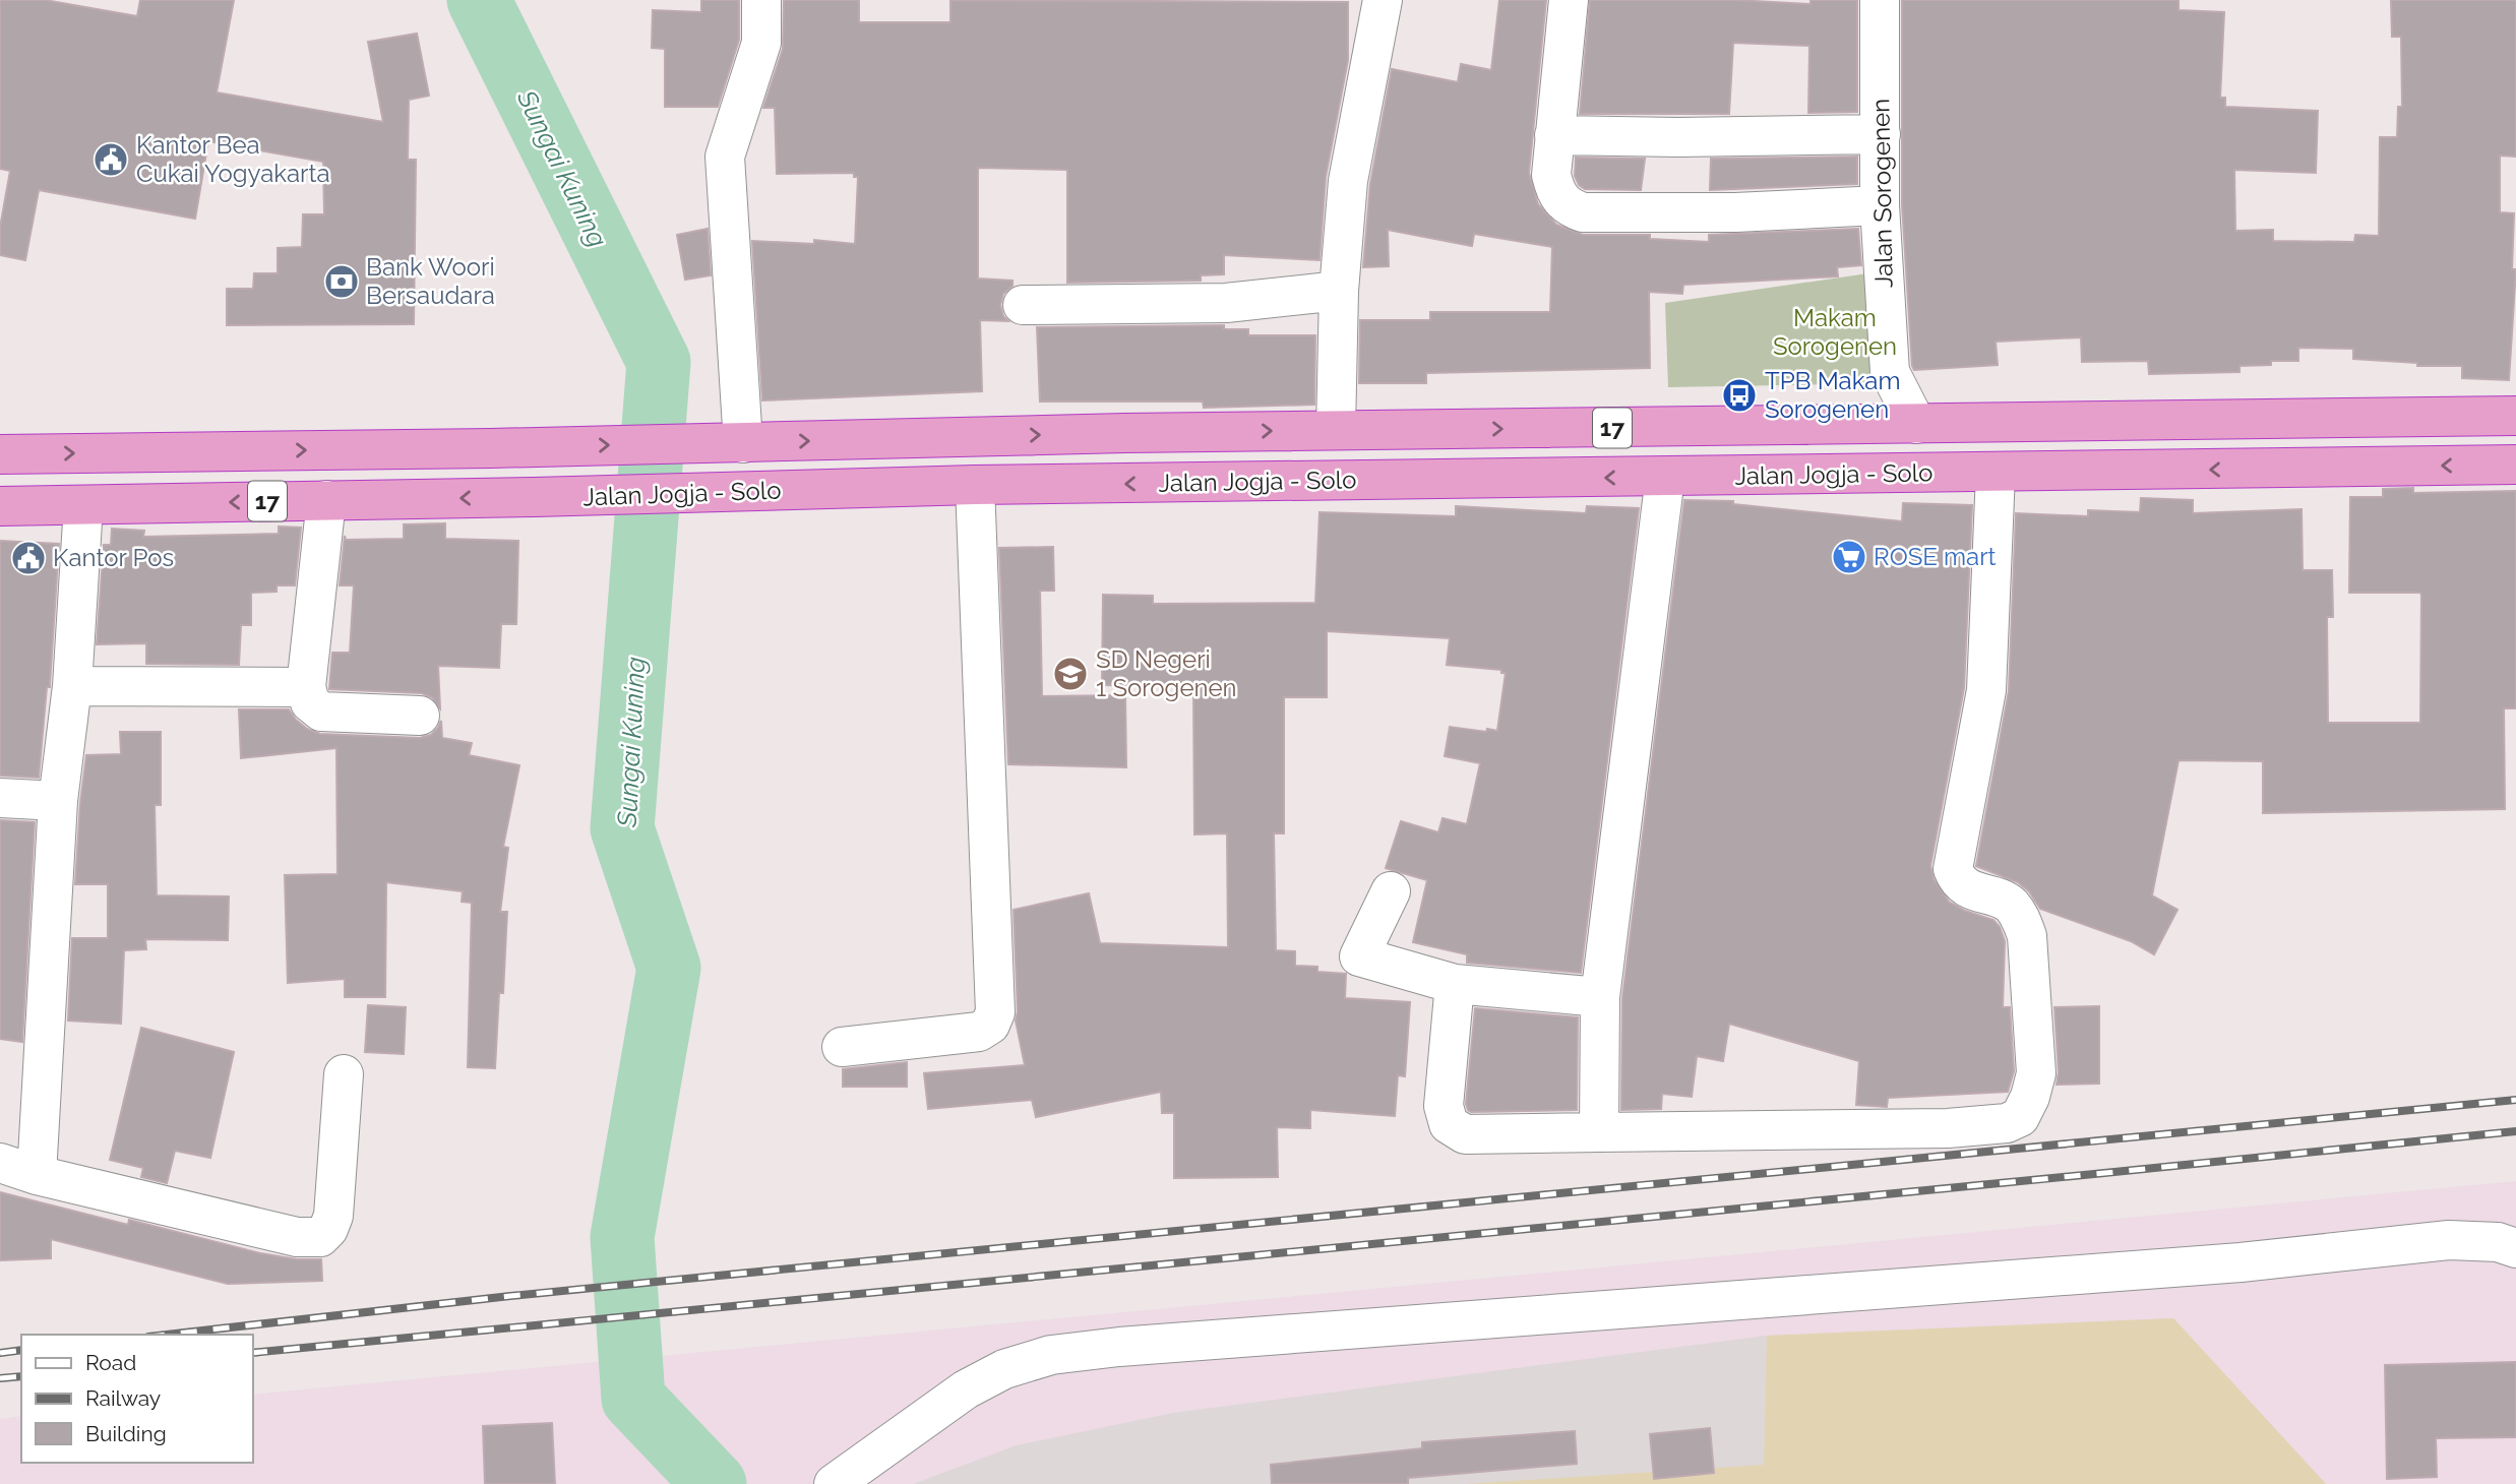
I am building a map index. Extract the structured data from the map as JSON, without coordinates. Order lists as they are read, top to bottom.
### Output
{
  "streets": {
    "highway": ["17", "Jalan Jogja - Solo"],
    "street": ["Jalan Sorogenen"]
  },
  "crossings": [
    ["Jalan Sorogenen", "Jalan Jogja - Solo"]
  ],
  "water": ["Sungai Kuning"],
  "parks": ["Makam Sorogenen"],
  "places": {
    "public building": ["Kantor Bea Cukai Yogyakarta", "Kantor Pos"],
    "bank": ["Bank Woori Bersaudara"],
    "bus stop": ["TPB Makam Sorogenen"],
    "supermarket": ["ROSE mart"],
    "school or university": ["SD Negeri 1 Sorogenen"]
  },
  "legend": ["Road", "Railway", "Building"]
}
